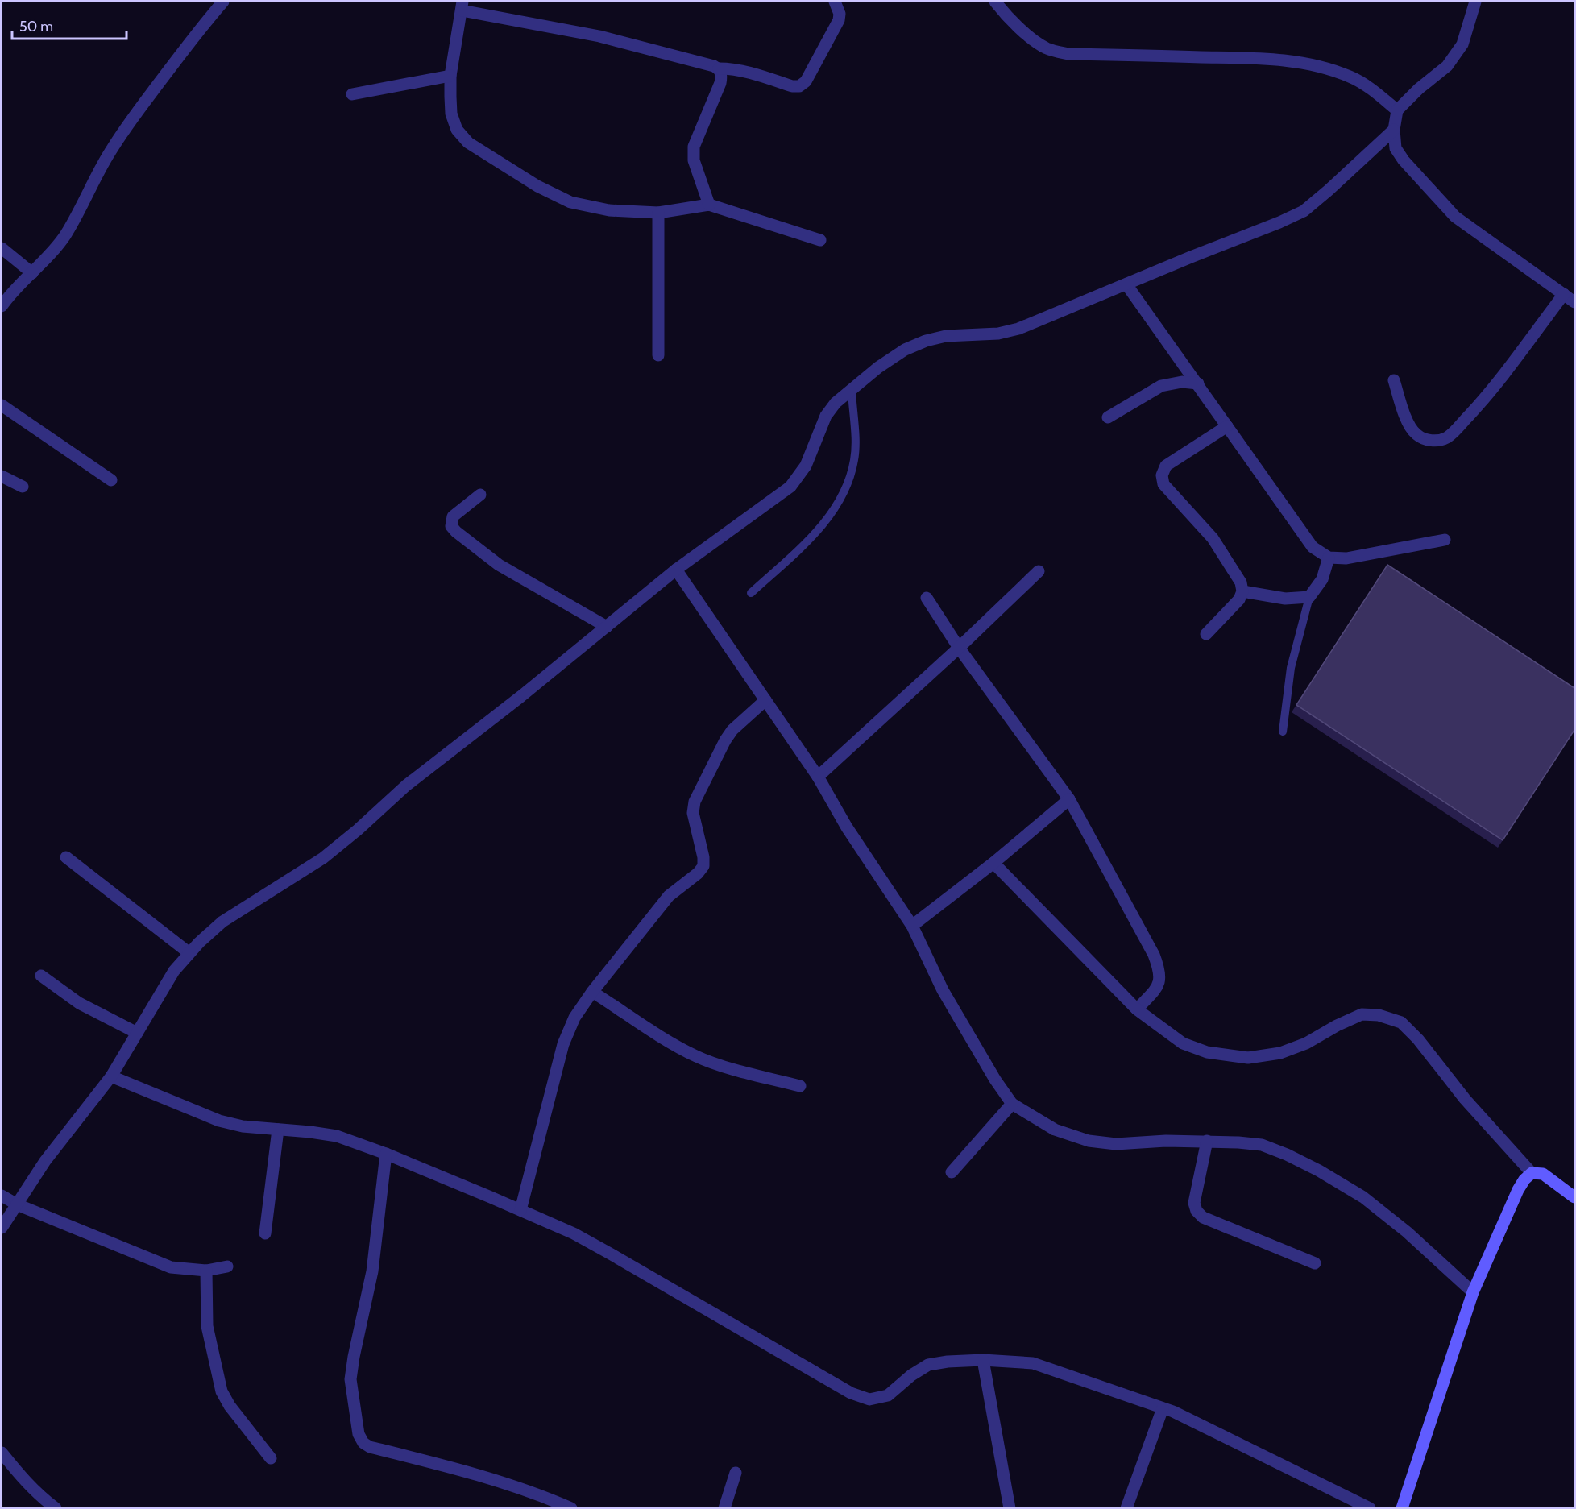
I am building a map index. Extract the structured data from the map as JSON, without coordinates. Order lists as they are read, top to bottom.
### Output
{
  "scale_bar": "50 m"
}
